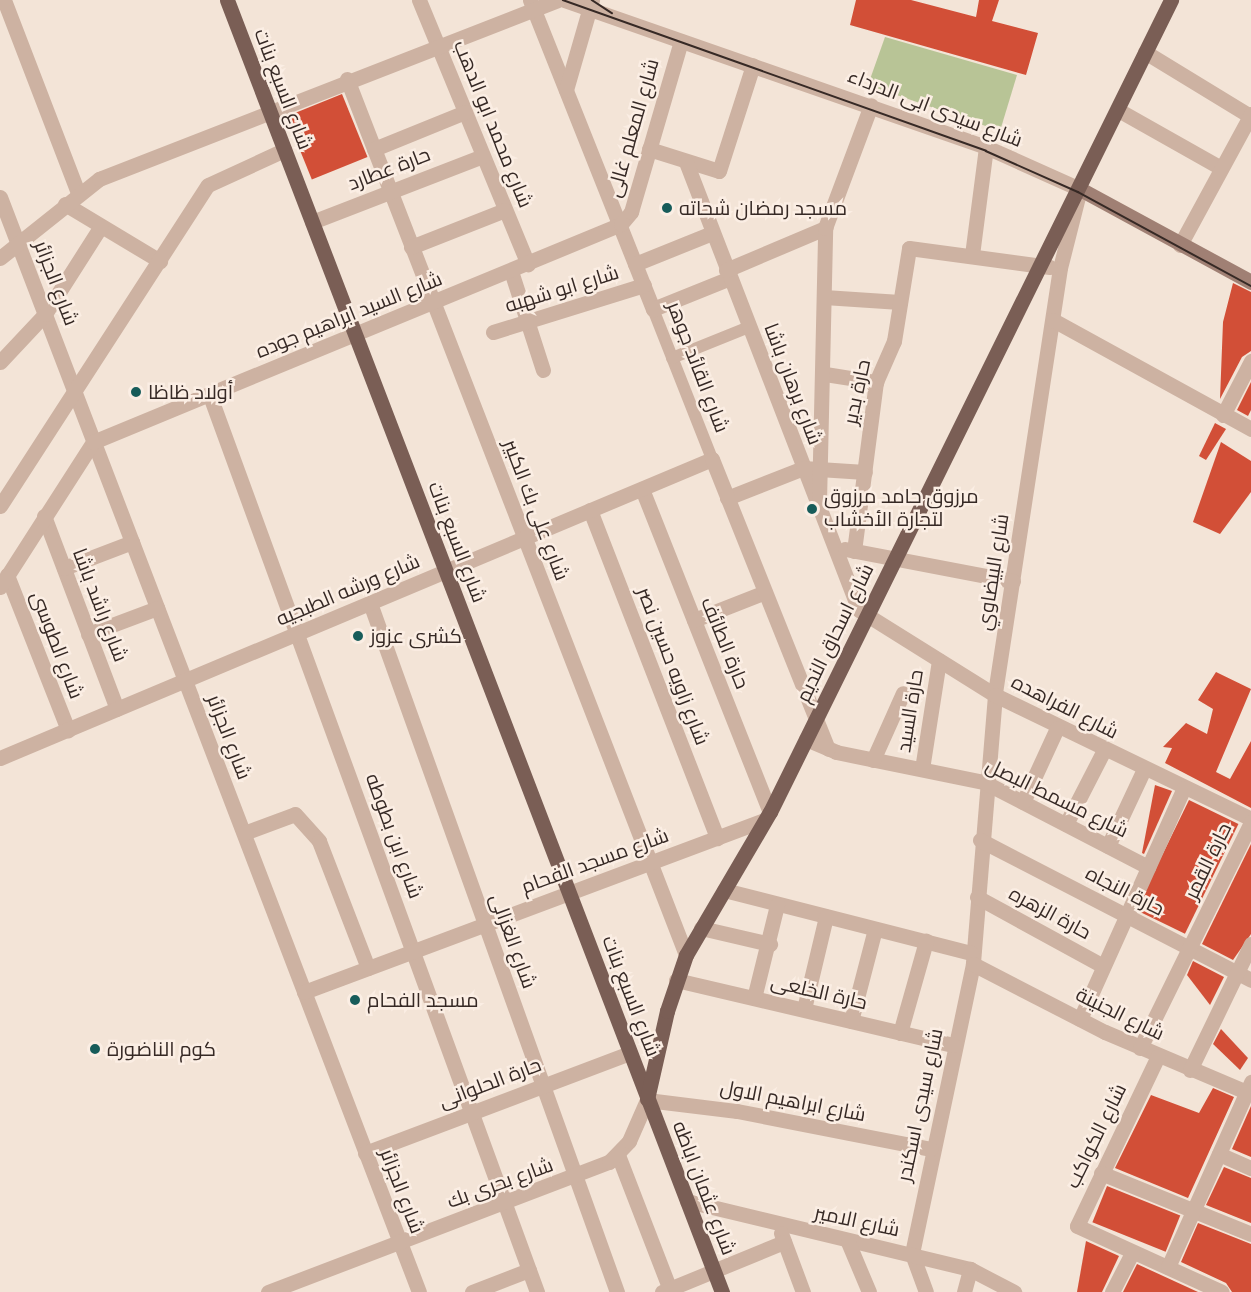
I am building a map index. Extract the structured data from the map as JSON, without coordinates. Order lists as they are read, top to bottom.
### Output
{
  "streets": {
    "main road": [
      "شارع السبع بنات",
      "شارع سيدى ابى الدرداء",
      "شارع اسحاق النديم",
      "شارع عثمان اباظه"
    ],
    "street": [
      "شارع محمد ابو الدهب",
      "شارع المعلم غالى",
      "حارة عطارد",
      "شارع الجزائر",
      "شارع ابو شهبه",
      "شارع السيد ابراهيم جوده",
      "شارع القائد جوهر",
      "شارع برهان باشا",
      "حارة بدير",
      "شارع على بك الكبير",
      "شارع البيضاوي",
      "شارع ورشه الطبجيه",
      "شارع راشد باشا",
      "حارة الطائف",
      "شارع الطوسى",
      "شارع زاويه حسين نصر",
      "شارع الفراهده",
      "حارة السيد",
      "شارع مسمط البصل",
      "شارع ابن بطوطه",
      "شارع مسجد الفحام",
      "حارة القمر",
      "حارة النجاه",
      "حارة الزهره",
      "شارع الغزالى",
      "حارة الخلعى",
      "شارع الجنينة",
      "حارة الحلوانى",
      "شارع ابراهيم الاول",
      "شارع سيدى اسكندر",
      "شارع الكواكب",
      "شارع بحرى بك",
      "شارع الامير"
    ]
  },
  "crossings": [
    ["شارع السبع بنات", "حارة عطارد"],
    ["شارع السبع بنات", "شارع السيد ابراهيم جوده"],
    ["شارع السبع بنات", "شارع ورشه الطبجيه"],
    ["شارع السبع بنات", "شارع اسحاق النديم"],
    ["شارع السبع بنات", "شارع مسجد الفحام"],
    ["شارع السبع بنات", "حارة الحلوانى"],
    ["شارع السبع بنات", "شارع ابراهيم الاول"],
    ["شارع السبع بنات", "شارع عثمان اباظه"],
    ["شارع سيدى ابى الدرداء", "شارع المعلم غالى"],
    ["شارع سيدى ابى الدرداء", "شارع البيضاوي"],
    ["شارع سيدى ابى الدرداء", "شارع اسحاق النديم"],
    ["شارع محمد ابو الدهب", "حارة عطارد"],
    ["شارع محمد ابو الدهب", "شارع السيد ابراهيم جوده"],
    ["شارع المعلم غالى", "شارع السيد ابراهيم جوده"],
    ["شارع المعلم غالى", "شارع القائد جوهر"],
    ["حارة عطارد", "شارع على بك الكبير"],
    ["شارع الجزائر", "شارع السيد ابراهيم جوده"],
    ["شارع الجزائر", "شارع ورشه الطبجيه"],
    ["شارع الجزائر", "شارع مسجد الفحام"],
    ["شارع الجزائر", "حارة الحلوانى"],
    ["شارع الجزائر", "شارع بحرى بك"],
    ["شارع ابو شهبه", "شارع القائد جوهر"],
    ["شارع السيد ابراهيم جوده", "شارع القائد جوهر"],
    ["شارع السيد ابراهيم جوده", "شارع على بك الكبير"],
    ["شارع السيد ابراهيم جوده", "شارع ابن بطوطه"],
    ["شارع القائد جوهر", "شارع ورشه الطبجيه"],
    ["شارع القائد جوهر", "شارع اسحاق النديم"],
    ["شارع القائد جوهر", "شارع مسمط البصل"],
    ["شارع برهان باشا", "شارع اسحاق النديم"],
    ["شارع برهان باشا", "شارع الفراهده"],
    ["شارع على بك الكبير", "شارع ورشه الطبجيه"],
    ["شارع على بك الكبير", "شارع اسحاق النديم"],
    ["شارع على بك الكبير", "شارع مسجد الفحام"],
    ["شارع البيضاوي", "شارع اسحاق النديم"],
    ["شارع البيضاوي", "شارع الفراهده"],
    ["شارع البيضاوي", "شارع مسمط البصل"],
    ["شارع البيضاوي", "حارة النجاه"],
    ["شارع البيضاوي", "حارة الزهره"],
    ["شارع البيضاوي", "شارع الجنينة"],
    ["شارع البيضاوي", "شارع سيدى اسكندر"],
    ["شارع ورشه الطبجيه", "شارع راشد باشا"],
    ["شارع ورشه الطبجيه", "حارة الطائف"],
    ["شارع ورشه الطبجيه", "شارع الطوسى"],
    ["شارع ورشه الطبجيه", "شارع زاويه حسين نصر"],
    ["شارع ورشه الطبجيه", "شارع ابن بطوطه"],
    ["شارع ورشه الطبجيه", "شارع الغزالى"],
    ["شارع اسحاق النديم", "حارة الطائف"],
    ["شارع اسحاق النديم", "شارع الفراهده"],
    ["شارع اسحاق النديم", "شارع مسمط البصل"],
    ["شارع اسحاق النديم", "شارع مسجد الفحام"],
    ["شارع اسحاق النديم", "حارة الخلعى"],
    ["شارع اسحاق النديم", "شارع الجنينة"],
    ["شارع اسحاق النديم", "شارع ابراهيم الاول"],
    ["شارع اسحاق النديم", "شارع عثمان اباظه"],
    ["حارة الطائف", "شارع مسجد الفحام"],
    ["شارع زاويه حسين نصر", "شارع مسجد الفحام"],
    ["شارع الفراهده", "حارة السيد"],
    ["شارع الفراهده", "حارة القمر"],
    ["حارة السيد", "شارع مسمط البصل"],
    ["شارع ابن بطوطه", "شارع مسجد الفحام"],
    ["شارع ابن بطوطه", "حارة الحلوانى"],
    ["شارع ابن بطوطه", "شارع بحرى بك"],
    ["شارع مسجد الفحام", "شارع الغزالى"],
    ["حارة القمر", "حارة النجاه"],
    ["حارة القمر", "شارع الجنينة"],
    ["شارع الغزالى", "حارة الحلوانى"],
    ["شارع الغزالى", "شارع بحرى بك"],
    ["حارة الخلعى", "شارع سيدى اسكندر"],
    ["شارع الجنينة", "شارع سيدى اسكندر"],
    ["شارع الجنينة", "شارع الكواكب"],
    ["شارع ابراهيم الاول", "شارع سيدى اسكندر"],
    ["شارع ابراهيم الاول", "شارع عثمان اباظه"],
    ["شارع سيدى اسكندر", "شارع الامير"],
    ["شارع عثمان اباظه", "شارع الامير"]
  ],
  "places": [
    "مسجد رمضان شحاته",
    "أولاد ظاظا",
    "مرزوق حامد مرزوق لتجارة الأخشاب",
    "كشرى عزوز",
    "مسجد الفحام",
    "كوم الناضورة"
  ]
}
